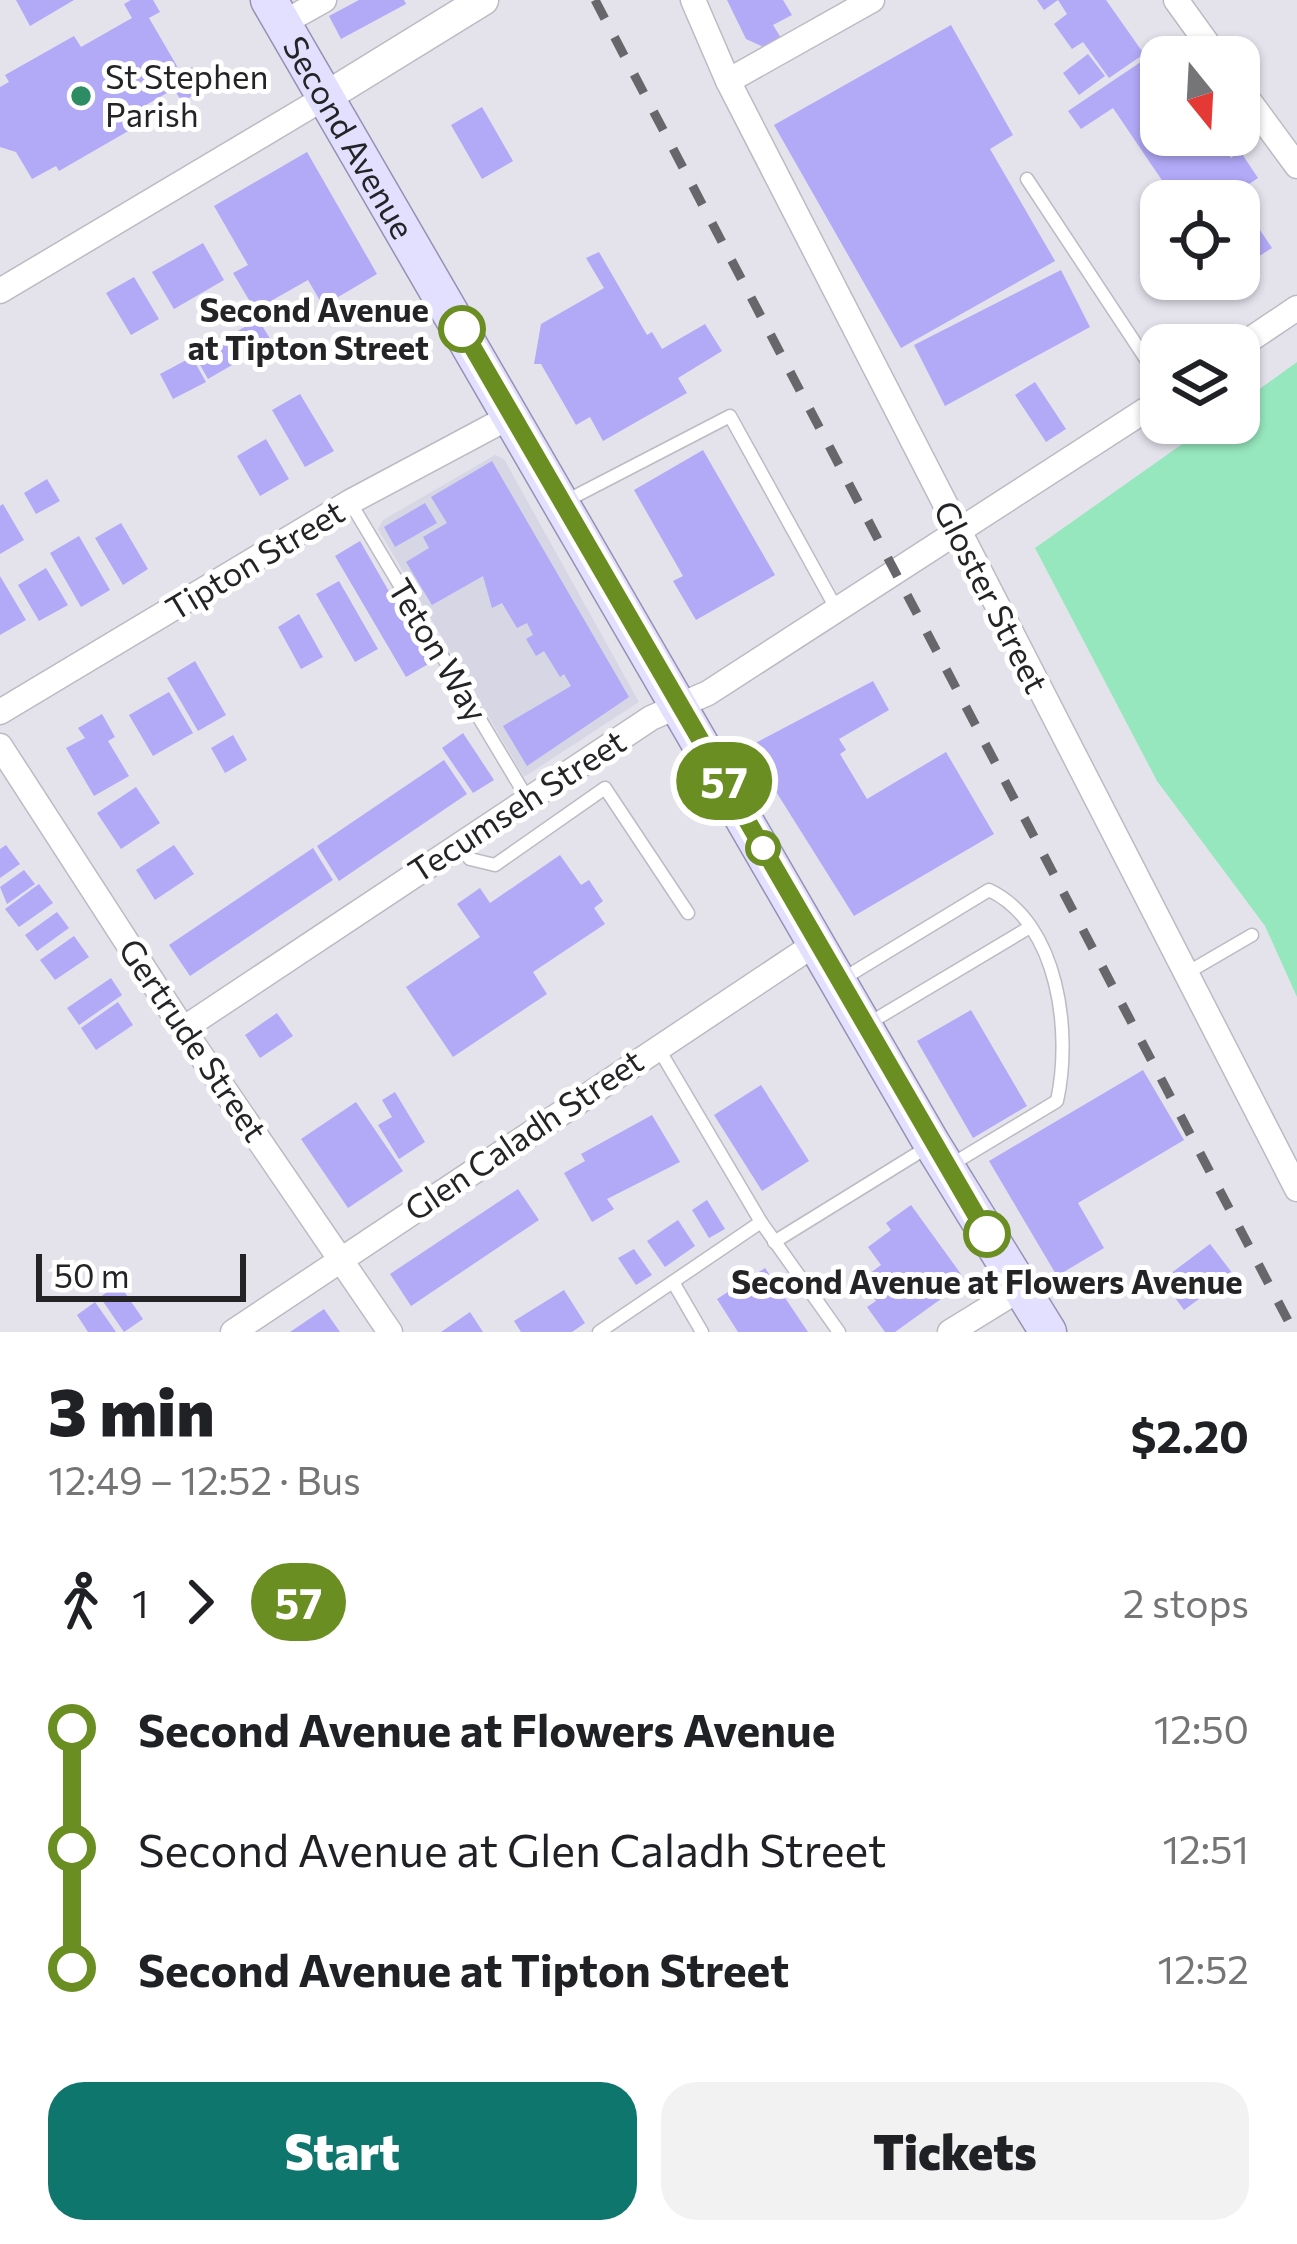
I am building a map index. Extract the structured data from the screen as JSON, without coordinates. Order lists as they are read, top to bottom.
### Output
{
  "streets": {
    "main road": ["Second Avenue"],
    "street": [
      "Tipton Street",
      "Gloster Street",
      "Tecumseh Street",
      "Gertrude Street",
      "Glen Caladh Street"
    ],
    "lane": ["Teton Way"]
  },
  "crossings": [
    ["Second Avenue", "Tipton Street"],
    ["Second Avenue", "Tecumseh Street"],
    ["Second Avenue", "Glen Caladh Street"],
    ["Tipton Street", "Teton Way"],
    ["Gloster Street", "Tecumseh Street"],
    ["Teton Way", "Tecumseh Street"],
    ["Tecumseh Street", "Gertrude Street"],
    ["Gertrude Street", "Glen Caladh Street"]
  ],
  "places": ["St Stephen Parish", "Second Avenue at Tipton Street", "Second Avenue at Flowers Avenue"],
  "lines": ["bus line 57"],
  "scale_bar": "50 m",
  "north": "bottom",
  "page": {
    "on_map": "57",
    "scale": "50 m",
    "heading": ["3 min", "12:49 – 12:52 · Bus", "$2.20"],
    "legs": ["1", "57", "2 stops"],
    "list": [
      {
        "name": "Second Avenue at Flowers Avenue",
        "value": "12:50"
      },
      {
        "name": "Second Avenue at Glen Caladh Street",
        "value": "12:51"
      },
      {
        "name": "Second Avenue at Tipton Street",
        "value": "12:52"
      }
    ],
    "buttons": ["Start", "Tickets"]
  }
}
